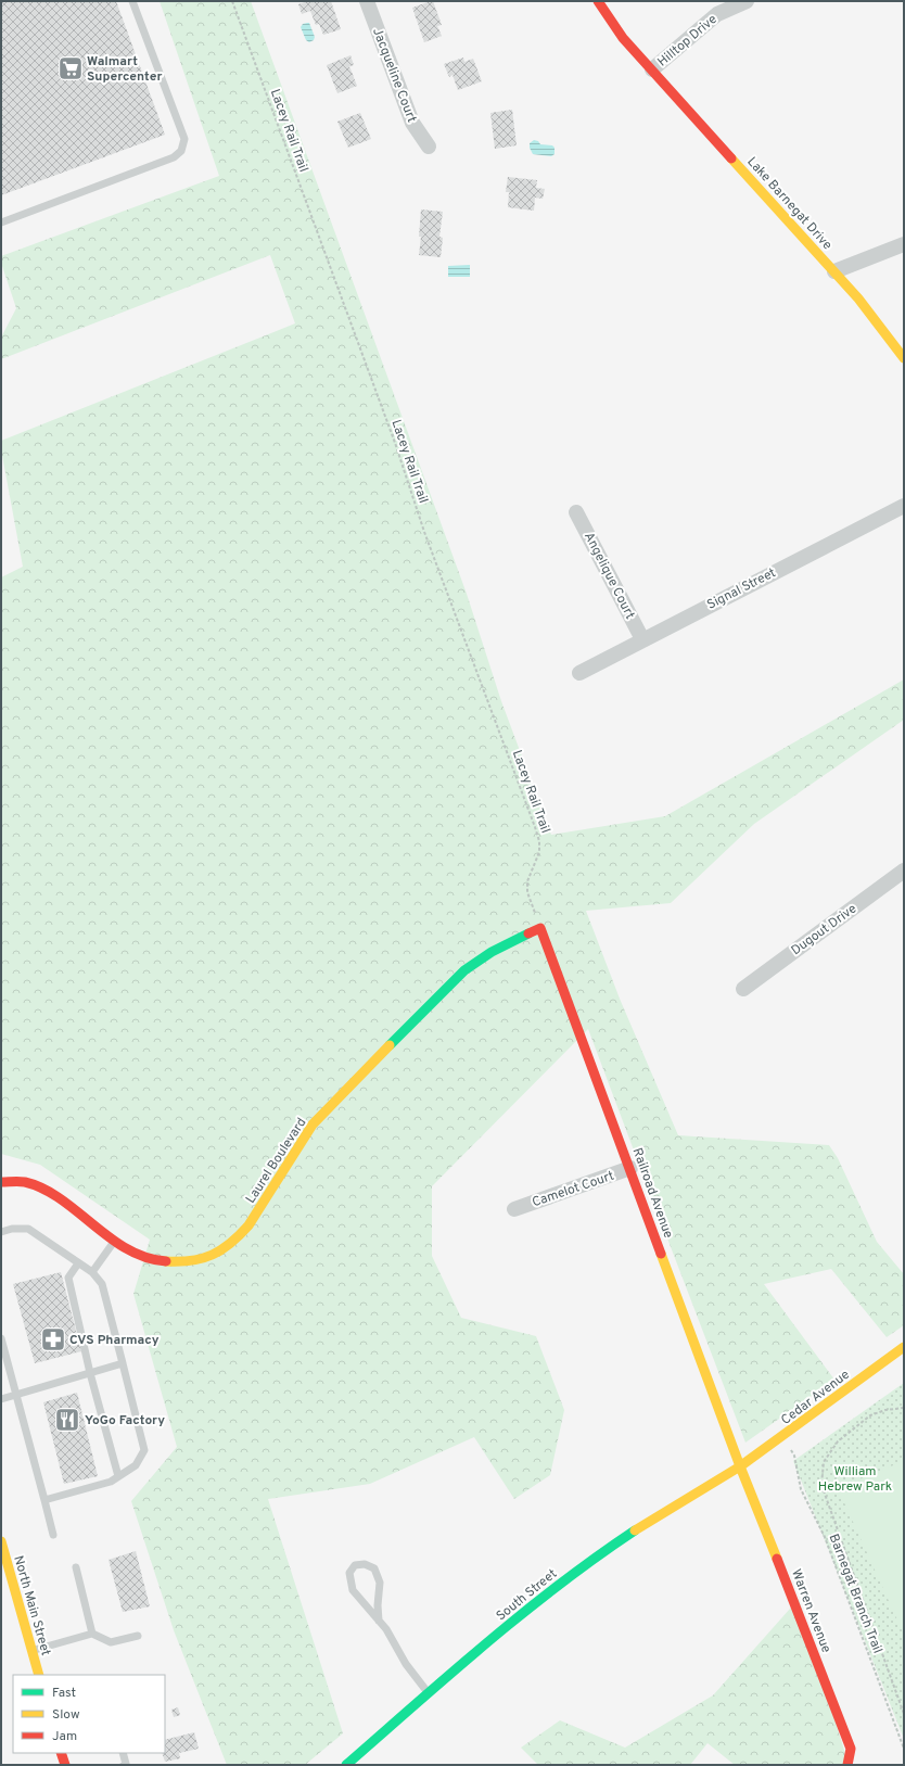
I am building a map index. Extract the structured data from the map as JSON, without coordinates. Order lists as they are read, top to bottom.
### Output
{
  "streets": {
    "main road": [
      "Lake Barnegat Drive",
      "Laurel Boulevard",
      "Railroad Avenue",
      "Cedar Avenue",
      "South Street",
      "North Main Street",
      "Warren Avenue"
    ],
    "street": [
      "Hilltop Drive",
      "Jacqueline Court",
      "Angelique Court",
      "Signal Street",
      "Dugout Drive",
      "Camelot Court"
    ],
    "path": ["Lacey Rail Trail", "Barnegat Branch Trail"]
  },
  "crossings": [
    ["Hilltop Drive", "Lake Barnegat Drive"],
    ["Lacey Rail Trail", "Laurel Boulevard"],
    ["Lacey Rail Trail", "Railroad Avenue"],
    ["Angelique Court", "Signal Street"],
    ["Laurel Boulevard", "Railroad Avenue"],
    ["Camelot Court", "Railroad Avenue"],
    ["Railroad Avenue", "Cedar Avenue"],
    ["Railroad Avenue", "South Street"],
    ["Railroad Avenue", "Warren Avenue"],
    ["Cedar Avenue", "South Street"],
    ["Cedar Avenue", "Warren Avenue"],
    ["South Street", "Warren Avenue"]
  ],
  "parks": ["William Hebrew Park"],
  "places": {
    "supermarket": ["Walmart Supercenter"],
    "pharmacy": ["CVS Pharmacy"],
    "restaurant": ["YoGo Factory"]
  },
  "legend": ["Fast", "Slow", "Jam"]
}
